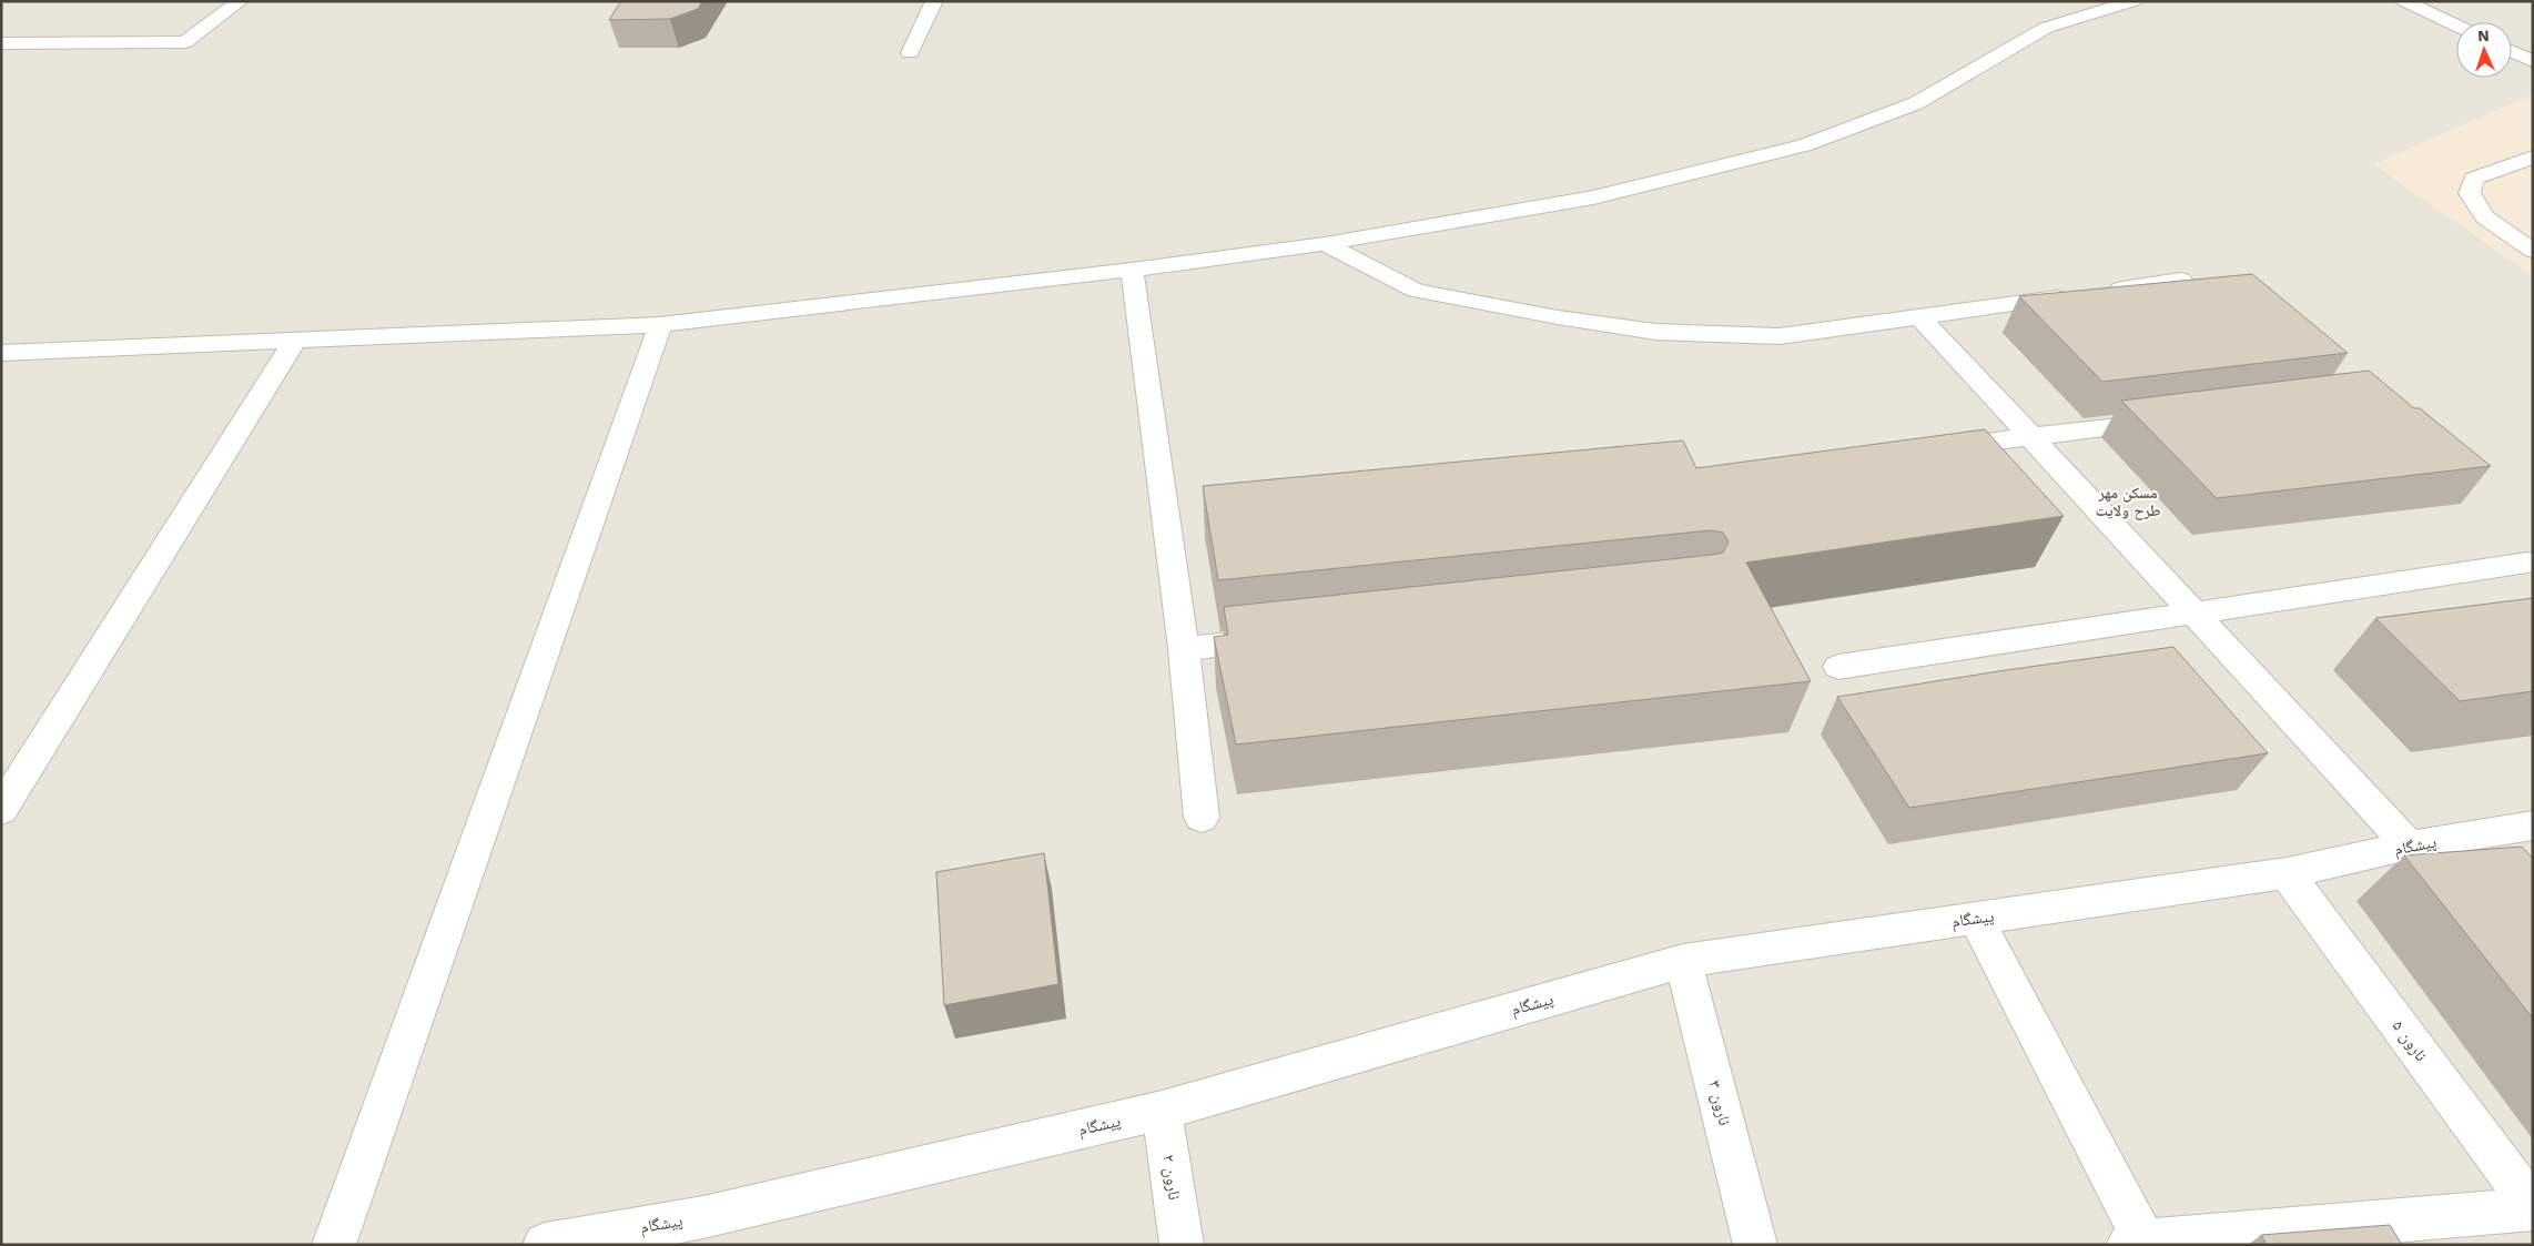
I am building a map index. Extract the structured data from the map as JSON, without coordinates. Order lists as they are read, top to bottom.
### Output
{
  "streets": {
    "street": [
      "پیشگام",
      "نارون ۵",
      "نارون ۳",
      "نارون ۲"
    ]
  },
  "crossings": [
    ["پیشگام", "نارون ۵"],
    ["پیشگام", "نارون ۳"],
    ["پیشگام", "نارون ۲"]
  ],
  "districts": ["مسکن مهر طرح ولایت"],
  "north": "top"
}
